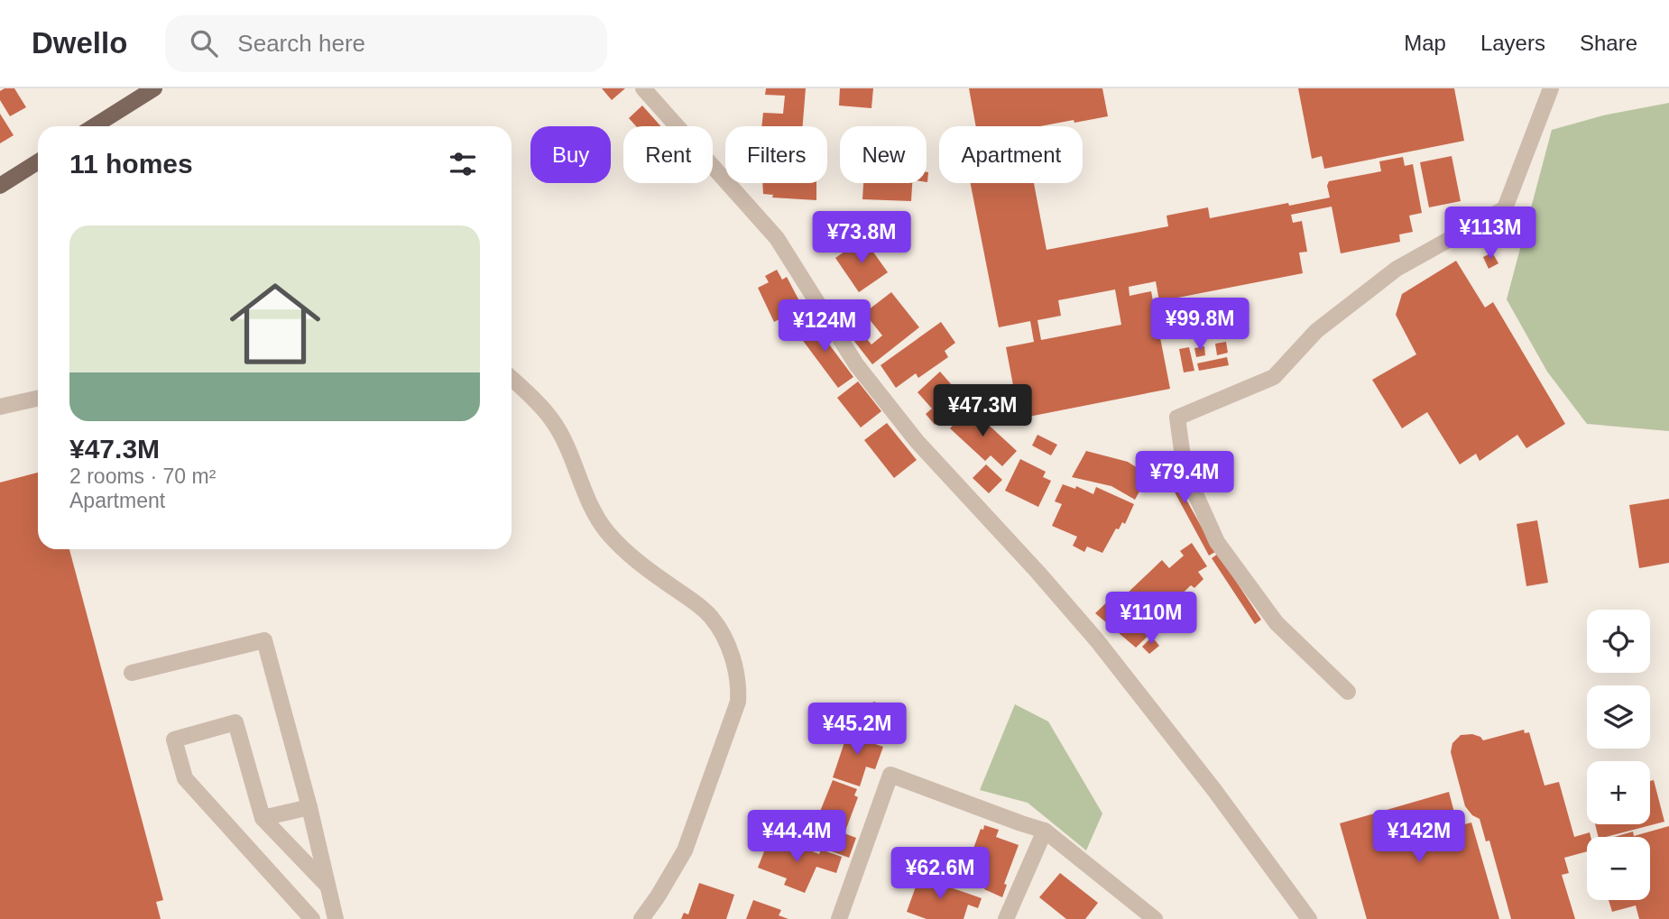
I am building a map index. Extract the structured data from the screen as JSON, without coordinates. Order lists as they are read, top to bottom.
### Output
{
  "page": {
    "header": "Dwello",
    "search": "Search here",
    "nav": ["Map", "Layers", "Share"],
    "chip": [
      "Buy",
      "Rent",
      "Filters",
      "New",
      "Apartment"
    ],
    "heading": "11 homes",
    "list": [
      {
        "name": "¥47.3M",
        "note": "2 rooms · 70 m² · Apartment"
      }
    ],
    "price": [
      "¥113M",
      "¥73.8M",
      "¥99.8M",
      "¥124M",
      "¥47.3M",
      "¥79.4M",
      "¥110M",
      "¥45.2M",
      "¥44.4M",
      "¥142M",
      "¥62.6M"
    ],
    "map_buttons": ["+", "−"]
  }
}
